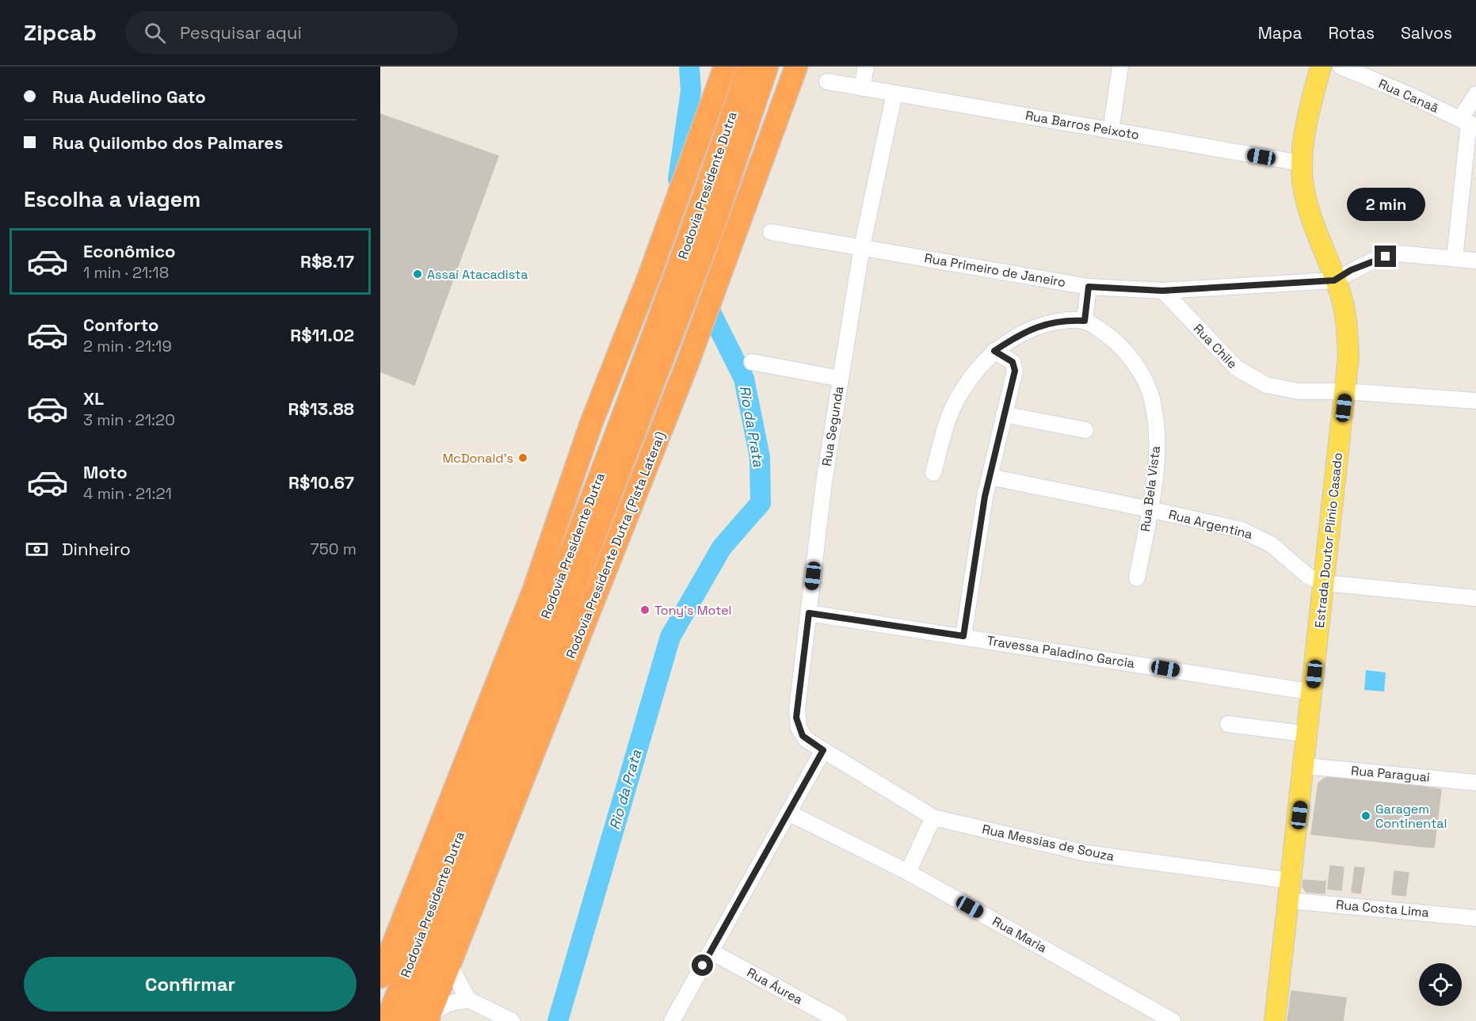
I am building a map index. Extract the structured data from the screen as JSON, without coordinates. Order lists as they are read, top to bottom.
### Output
{
  "streets": {
    "highway": ["Rodovia Presidente Dutra", "Rodovia Presidente Dutra (Pista Lateral)"],
    "main road": ["Estrada Doutor Plínio Casado"],
    "street": [
      "Rua Canaã",
      "Rua Barros Peixoto",
      "Rua Primeiro de Janeiro",
      "Rua Chile",
      "Rua Segunda",
      "Rua Bela Vista",
      "Rua Argentina",
      "Travessa Paladino Garcia",
      "Rua Paraguai",
      "Rua Messias de Souza",
      "Rua Costa Lima",
      "Rua Maria",
      "Rua Áurea"
    ]
  },
  "crossings": [
    ["Rua Barros Peixoto", "Rua Segunda"],
    ["Rua Barros Peixoto", "Estrada Doutor Plínio Casado"],
    ["Rua Primeiro de Janeiro", "Rua Chile"],
    ["Rua Primeiro de Janeiro", "Rua Segunda"],
    ["Rua Primeiro de Janeiro", "Estrada Doutor Plínio Casado"],
    ["Rua Chile", "Estrada Doutor Plínio Casado"],
    ["Rua Segunda", "Travessa Paladino Garcia"],
    ["Rua Segunda", "Rua Messias de Souza"],
    ["Rua Bela Vista", "Rua Argentina"],
    ["Rua Argentina", "Estrada Doutor Plínio Casado"],
    ["Estrada Doutor Plínio Casado", "Travessa Paladino Garcia"],
    ["Estrada Doutor Plínio Casado", "Rua Paraguai"],
    ["Estrada Doutor Plínio Casado", "Rua Messias de Souza"],
    ["Estrada Doutor Plínio Casado", "Rua Costa Lima"]
  ],
  "water": ["Rio da Prata"],
  "places": [
    "Assaí Atacadista",
    "McDonald's",
    "Tony's Motel",
    "Garagem Continental"
  ],
  "page": {
    "header": "Zipcab",
    "search": "Pesquisar aqui",
    "nav": ["Mapa", "Rotas", "Salvos"],
    "banner": ["Rua Audelino Gato", "Rua Quilombo dos Palmares"],
    "heading": "Escolha a viagem",
    "bubble": "2 min",
    "list": [
      {
        "name": "Econômico",
        "note": "1 min · 21:18",
        "value": "R$8.17"
      },
      {
        "name": "Conforto",
        "note": "2 min · 21:19",
        "value": "R$11.02"
      },
      {
        "name": "XL",
        "note": "3 min · 21:20",
        "value": "R$13.88"
      },
      {
        "name": "Moto",
        "note": "4 min · 21:21",
        "value": "R$10.67"
      }
    ],
    "pay": ["Dinheiro", "750 m"],
    "buttons": "Confirmar"
  }
}
